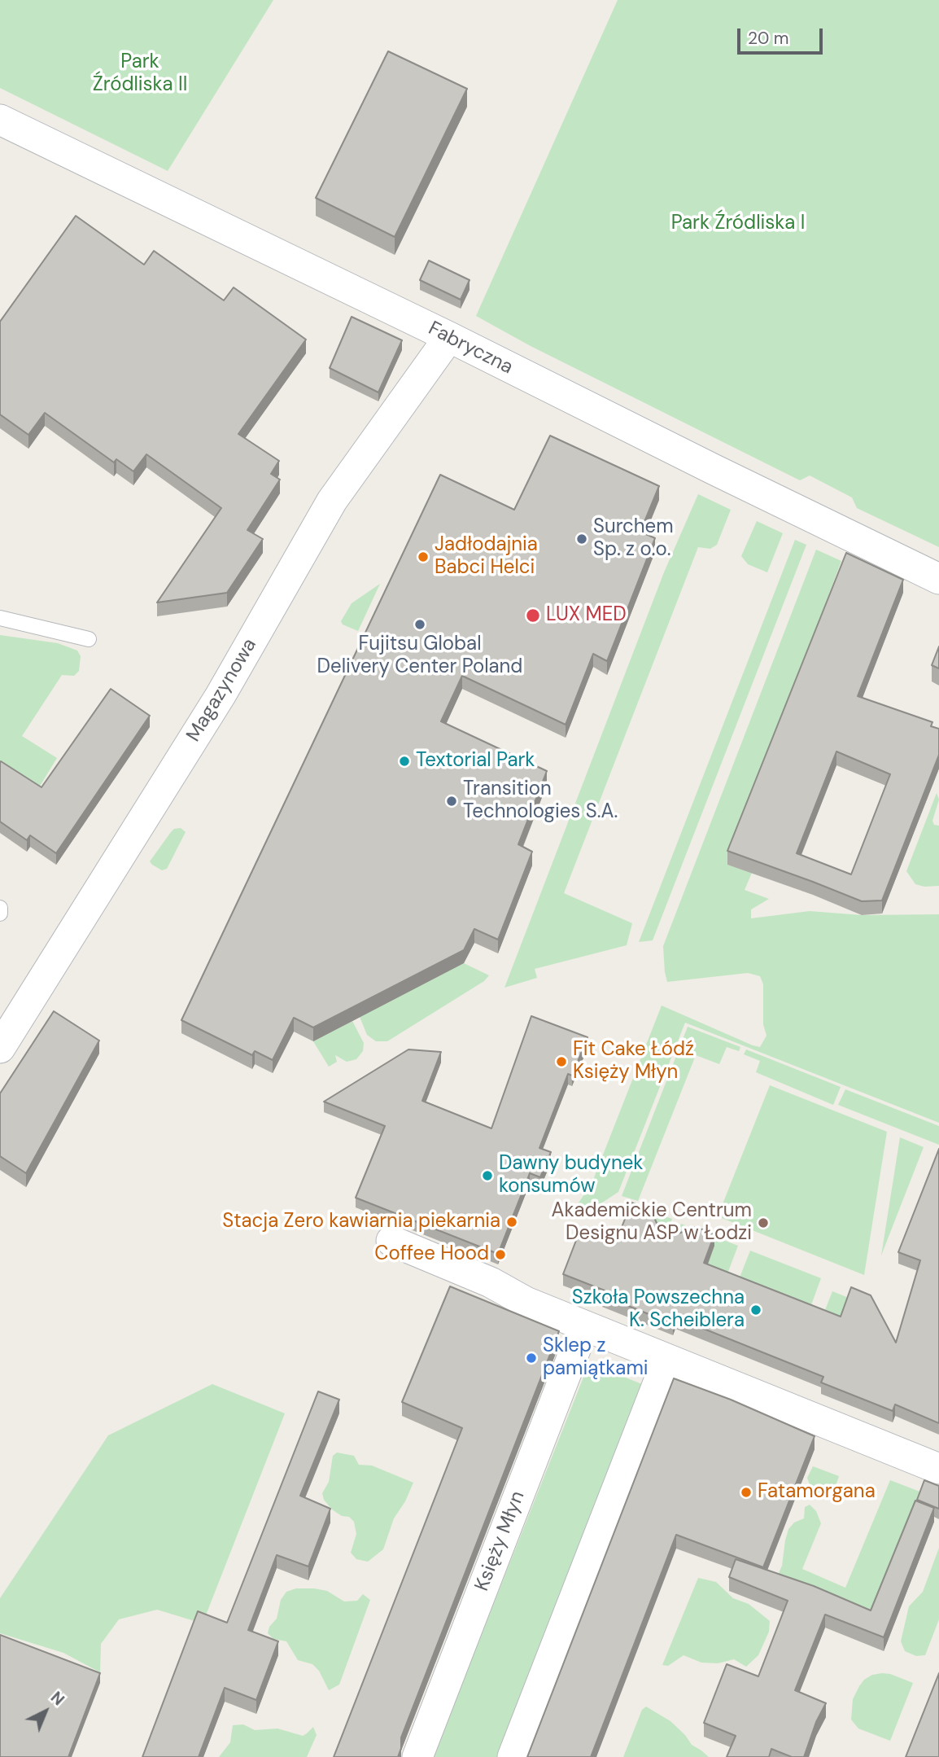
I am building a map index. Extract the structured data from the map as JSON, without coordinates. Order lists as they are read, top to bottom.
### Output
{
  "streets": {
    "street": ["Fabryczna", "Magazynowa", "Księży Młyn"]
  },
  "crossings": [
    ["Fabryczna", "Magazynowa"]
  ],
  "parks": ["Park Źródliska II", "Park Źródliska I"],
  "places": [
    "Surchem Sp. z o.o.",
    "Jadłodajnia Babci Helci",
    "LUX MED",
    "Fujitsu Global Delivery Center Poland",
    "Textorial Park",
    "Transition Technologies S.A.",
    "Fit Cake Łódź Księży Młyn",
    "Dawny budynek konsumów",
    "Stacja Zero kawiarnia piekarnia",
    "Akademickie Centrum Designu ASP w Łodzi",
    "Coffee Hood",
    "Szkoła Powszechna K. Scheiblera",
    "Sklep z pamiątkami",
    "Fatamorgana"
  ],
  "scale_bar": "20 m",
  "north": "top right"
}
